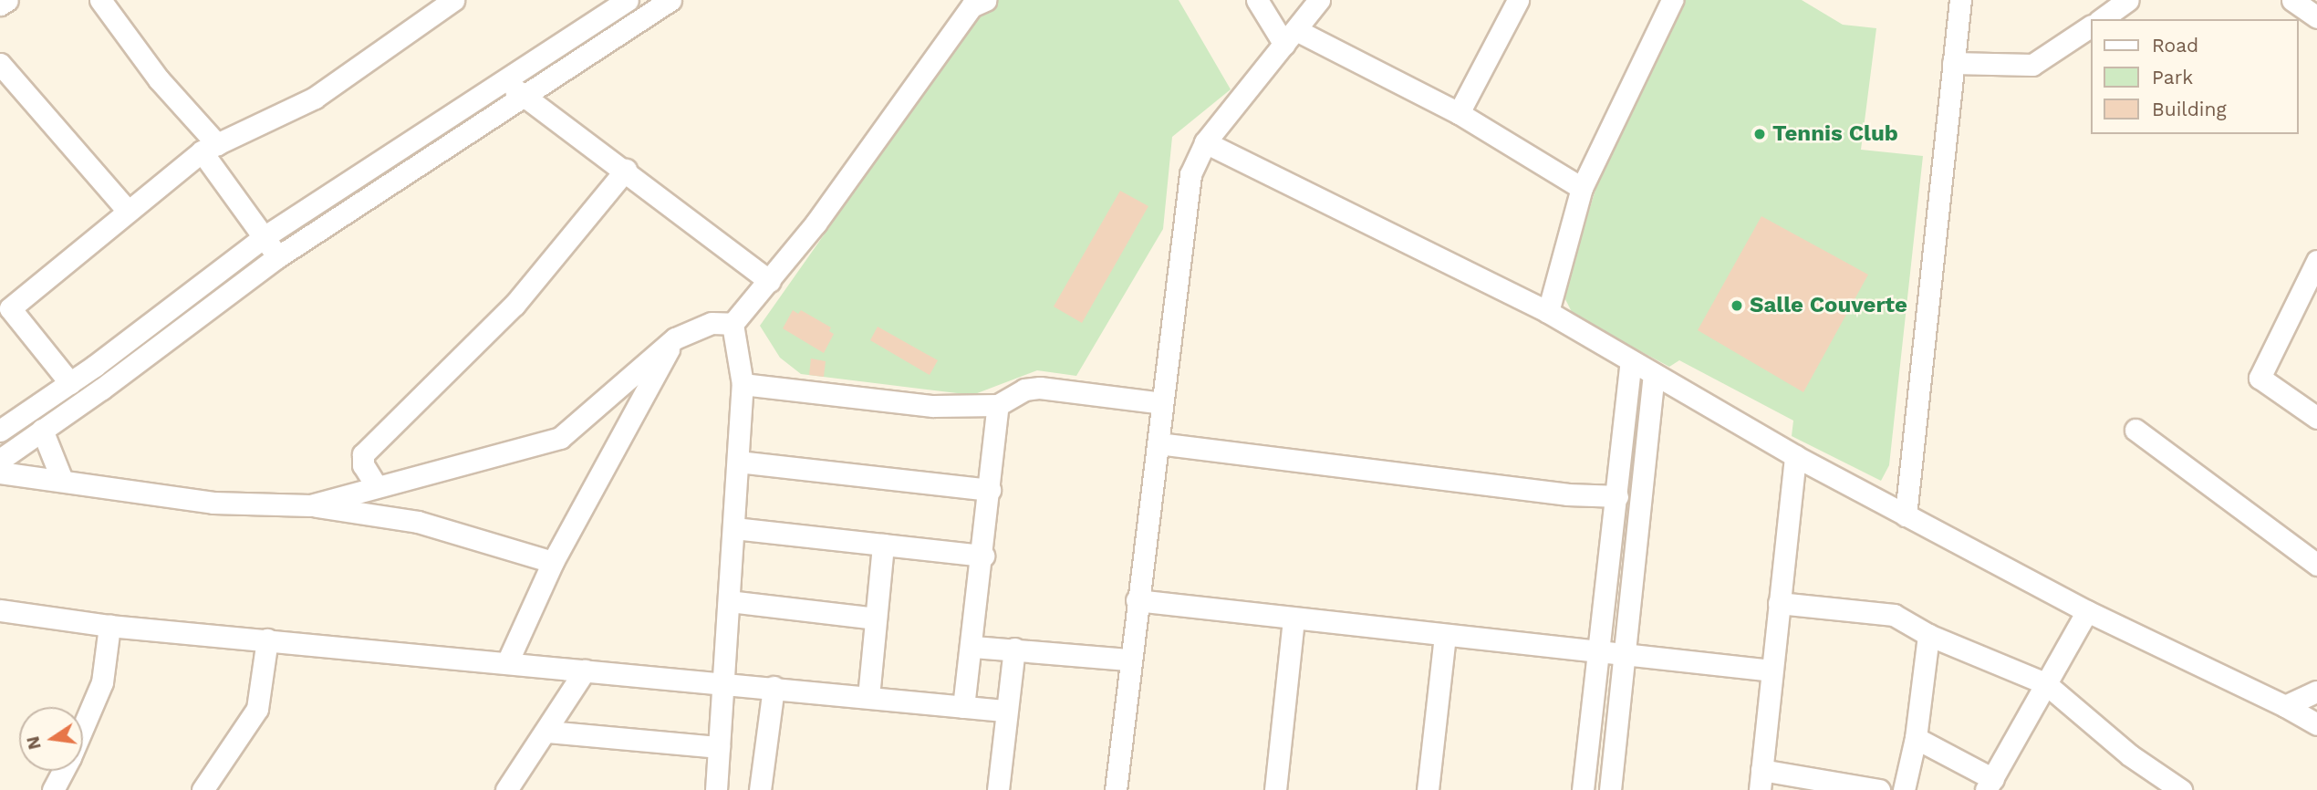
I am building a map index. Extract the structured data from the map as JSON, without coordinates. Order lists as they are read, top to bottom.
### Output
{
  "places": ["Tennis Club", "Salle Couverte"],
  "legend": ["Road", "Park", "Building"],
  "north": "left"
}
